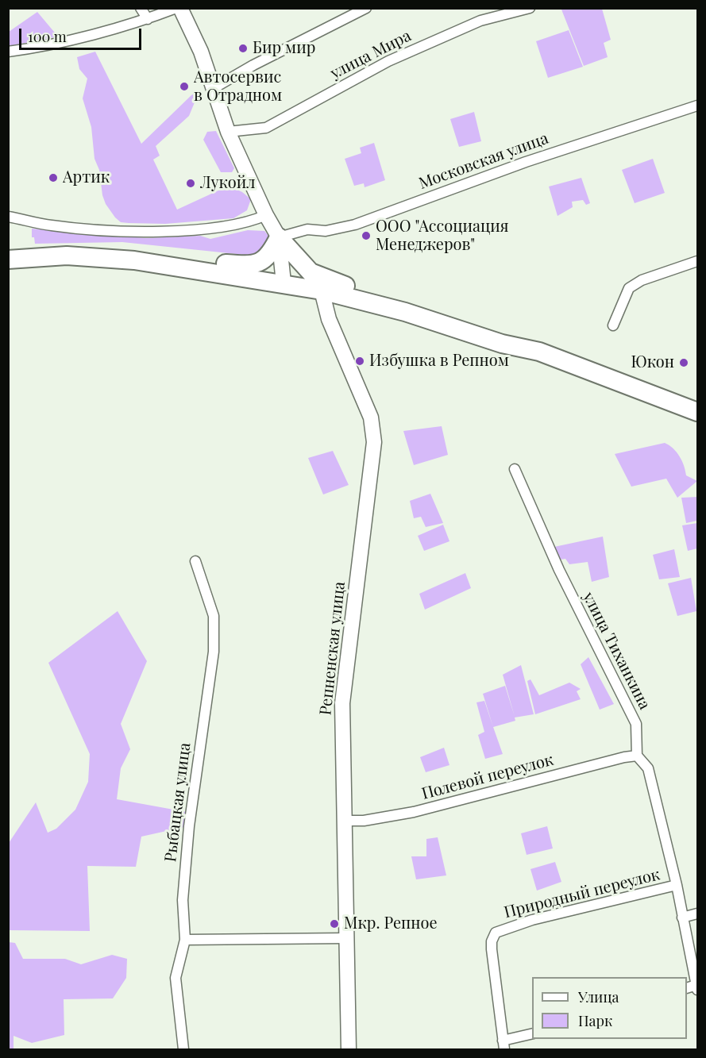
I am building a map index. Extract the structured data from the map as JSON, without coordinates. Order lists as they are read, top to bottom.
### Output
{
  "streets": {
    "street": [
      "улица Мира",
      "Московская улица",
      "Репненская улица",
      "улица Тиханкина",
      "Полевой переулок",
      "Рыбацкая улица",
      "Природный переулок"
    ]
  },
  "crossings": [
    ["Репненская улица", "Полевой переулок"],
    ["улица Тиханкина", "Полевой переулок"]
  ],
  "places": [
    "Бир мир",
    "Автосервис в Отрадном",
    "Артик",
    "Лукойл",
    "ООО \"Ассоциация Менеджеров\"",
    "Избушка в Репном",
    "Юкон",
    "Мкр. Репное"
  ],
  "legend": ["Улица", "Парк"],
  "scale_bar": "100 m"
}
